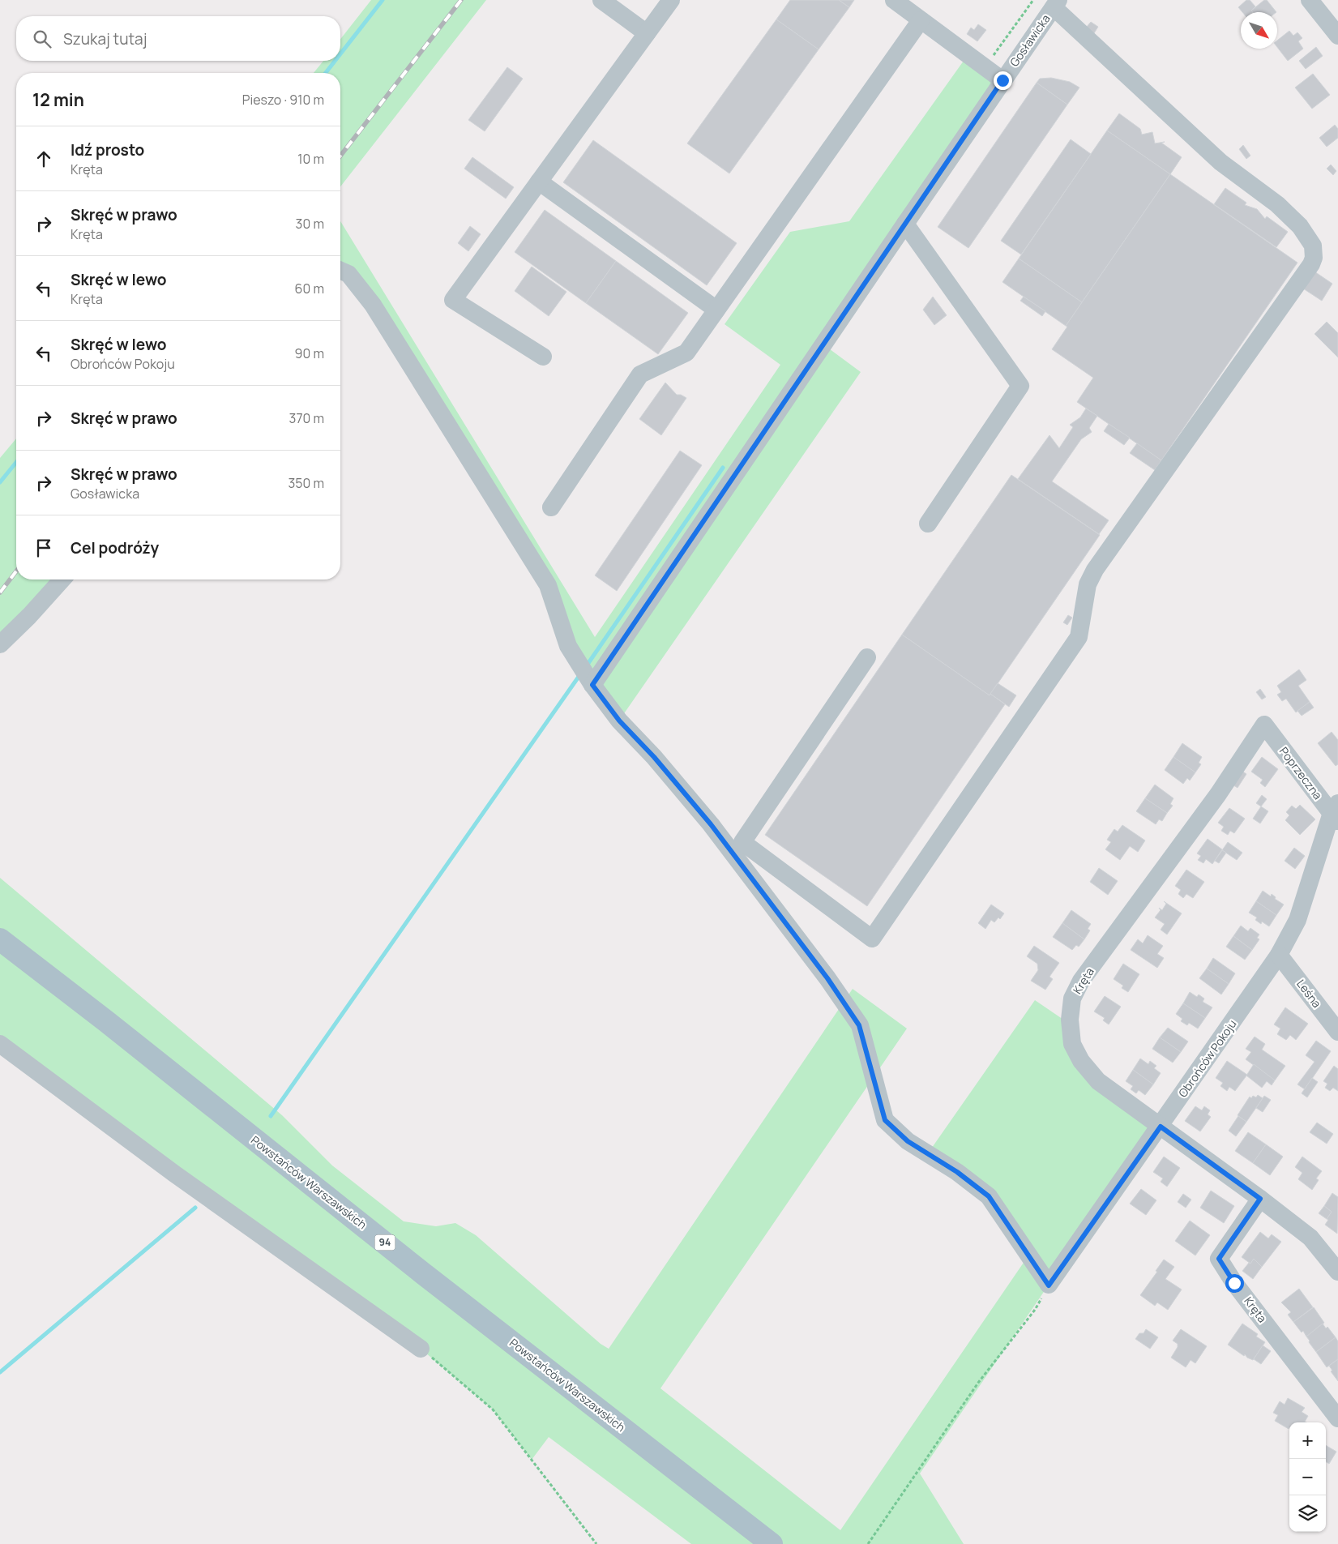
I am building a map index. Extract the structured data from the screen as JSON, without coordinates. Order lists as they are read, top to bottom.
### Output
{
  "streets": {
    "main road": ["Powstańców Warszawskich", "94"],
    "street": [
      "Gosławicka",
      "Poprzeczna",
      "Kręta",
      "Leśna",
      "Obrońców Pokoju"
    ]
  },
  "crossings": [
    ["Poprzeczna", "Kręta"],
    ["Poprzeczna", "Obrońców Pokoju"],
    ["Kręta", "Obrońców Pokoju"],
    ["Leśna", "Obrońców Pokoju"]
  ],
  "north": "bottom right",
  "page": {
    "search": "Szukaj tutaj",
    "heading": ["12 min", "Pieszo · 910 m"],
    "list": [
      ["Idź prosto", "Kręta", "10 m"],
      ["Skręć w prawo", "Kręta", "30 m"],
      ["Skręć w lewo", "Kręta", "60 m"],
      ["Skręć w lewo", "Obrońców Pokoju", "90 m"],
      ["Skręć w prawo", "370 m"],
      ["Skręć w prawo", "Gosławicka", "350 m"],
      "Cel podróży"
    ],
    "map_buttons": ["+", "−"]
  }
}
